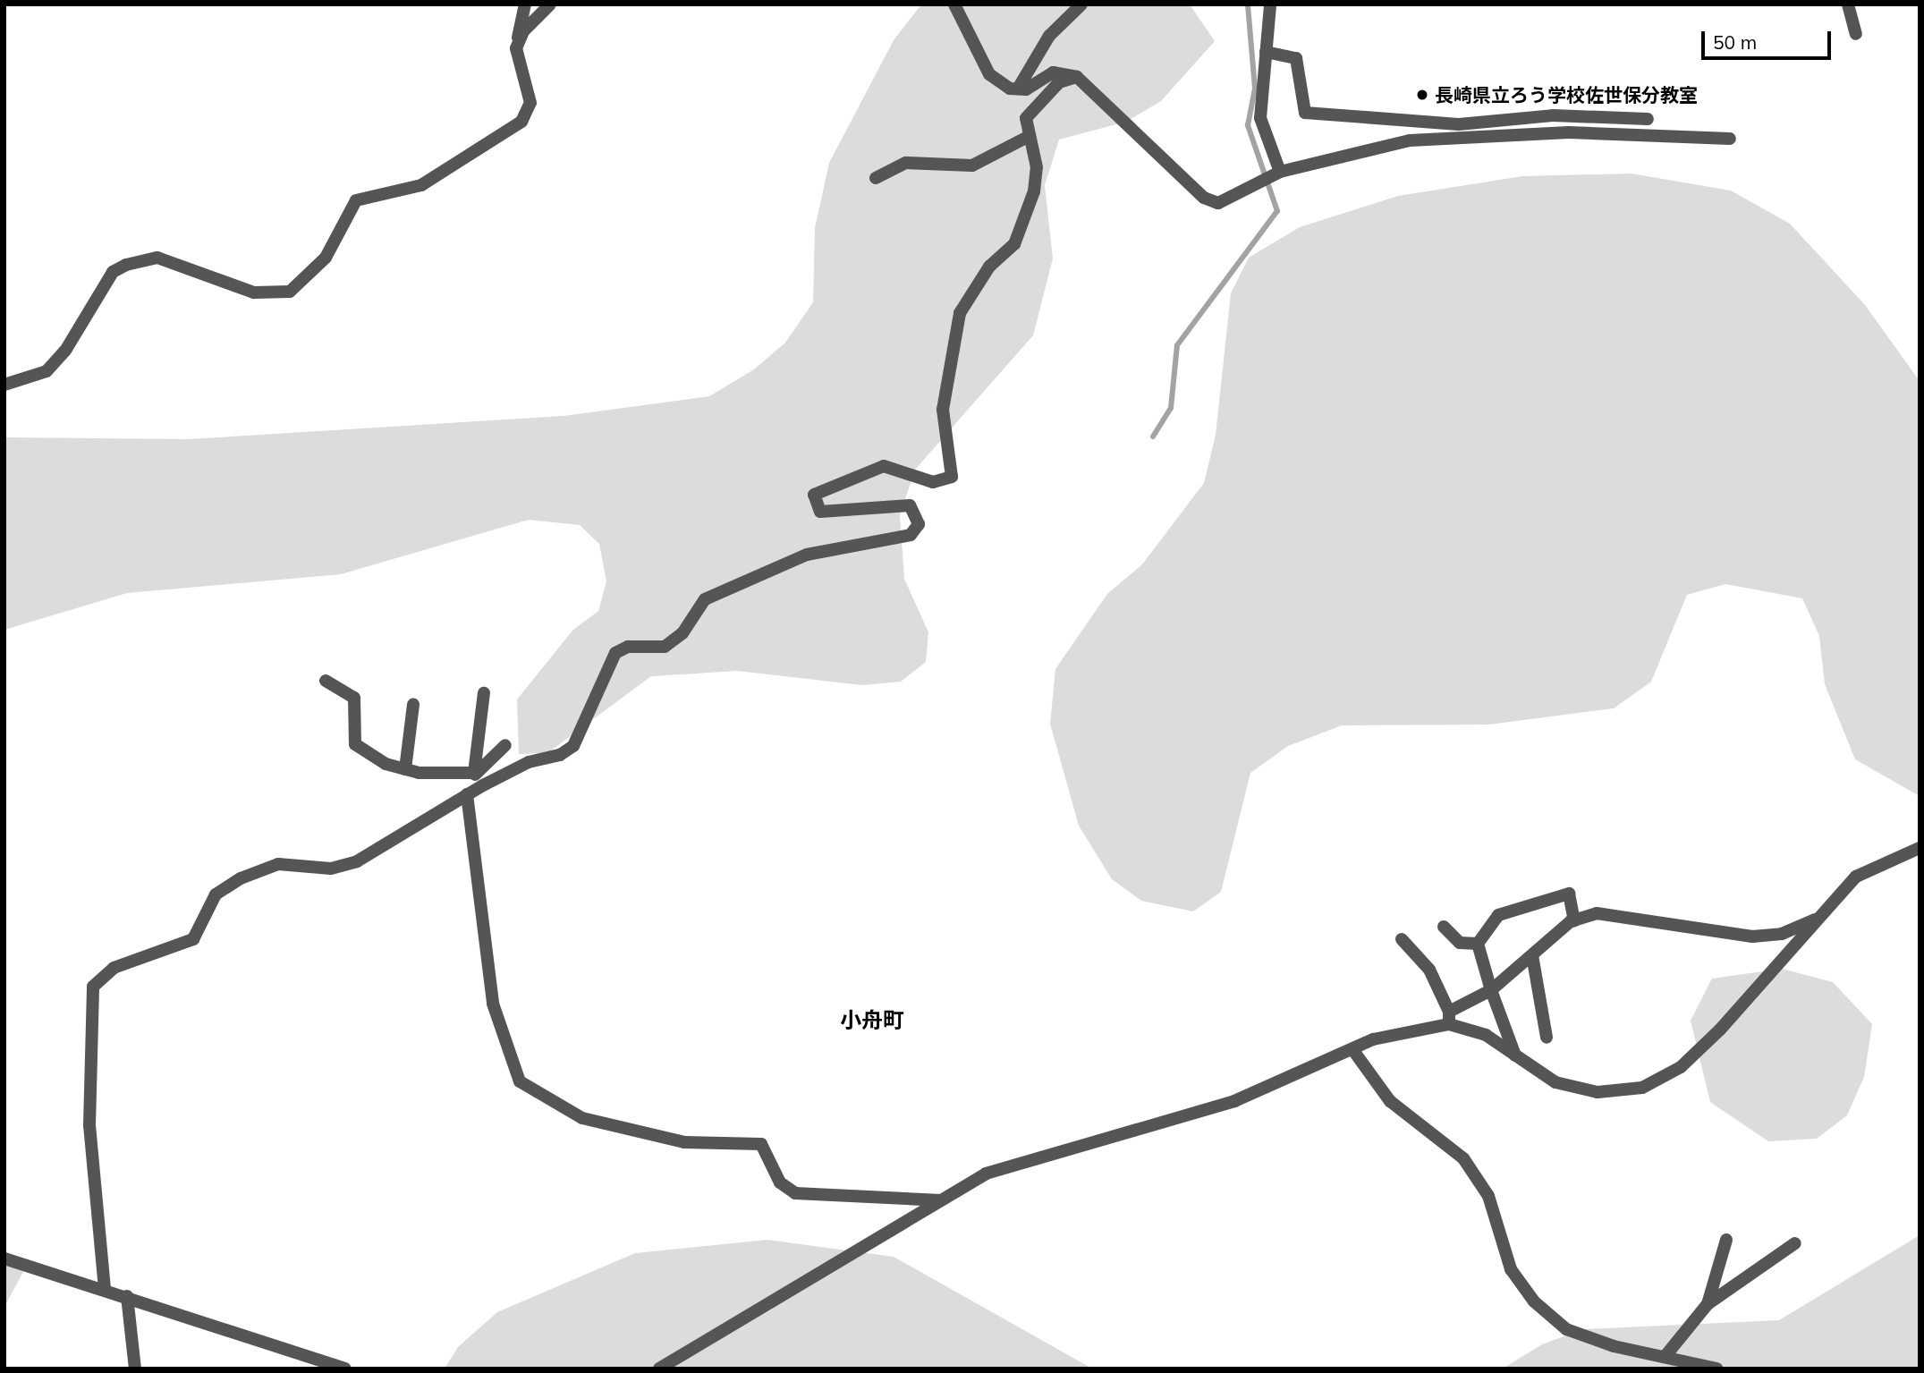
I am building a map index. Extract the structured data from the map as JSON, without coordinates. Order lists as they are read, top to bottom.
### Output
{
  "districts": ["小舟町"],
  "places": ["長崎県立ろう学校佐世保分教室"],
  "scale_bar": "50 m"
}
